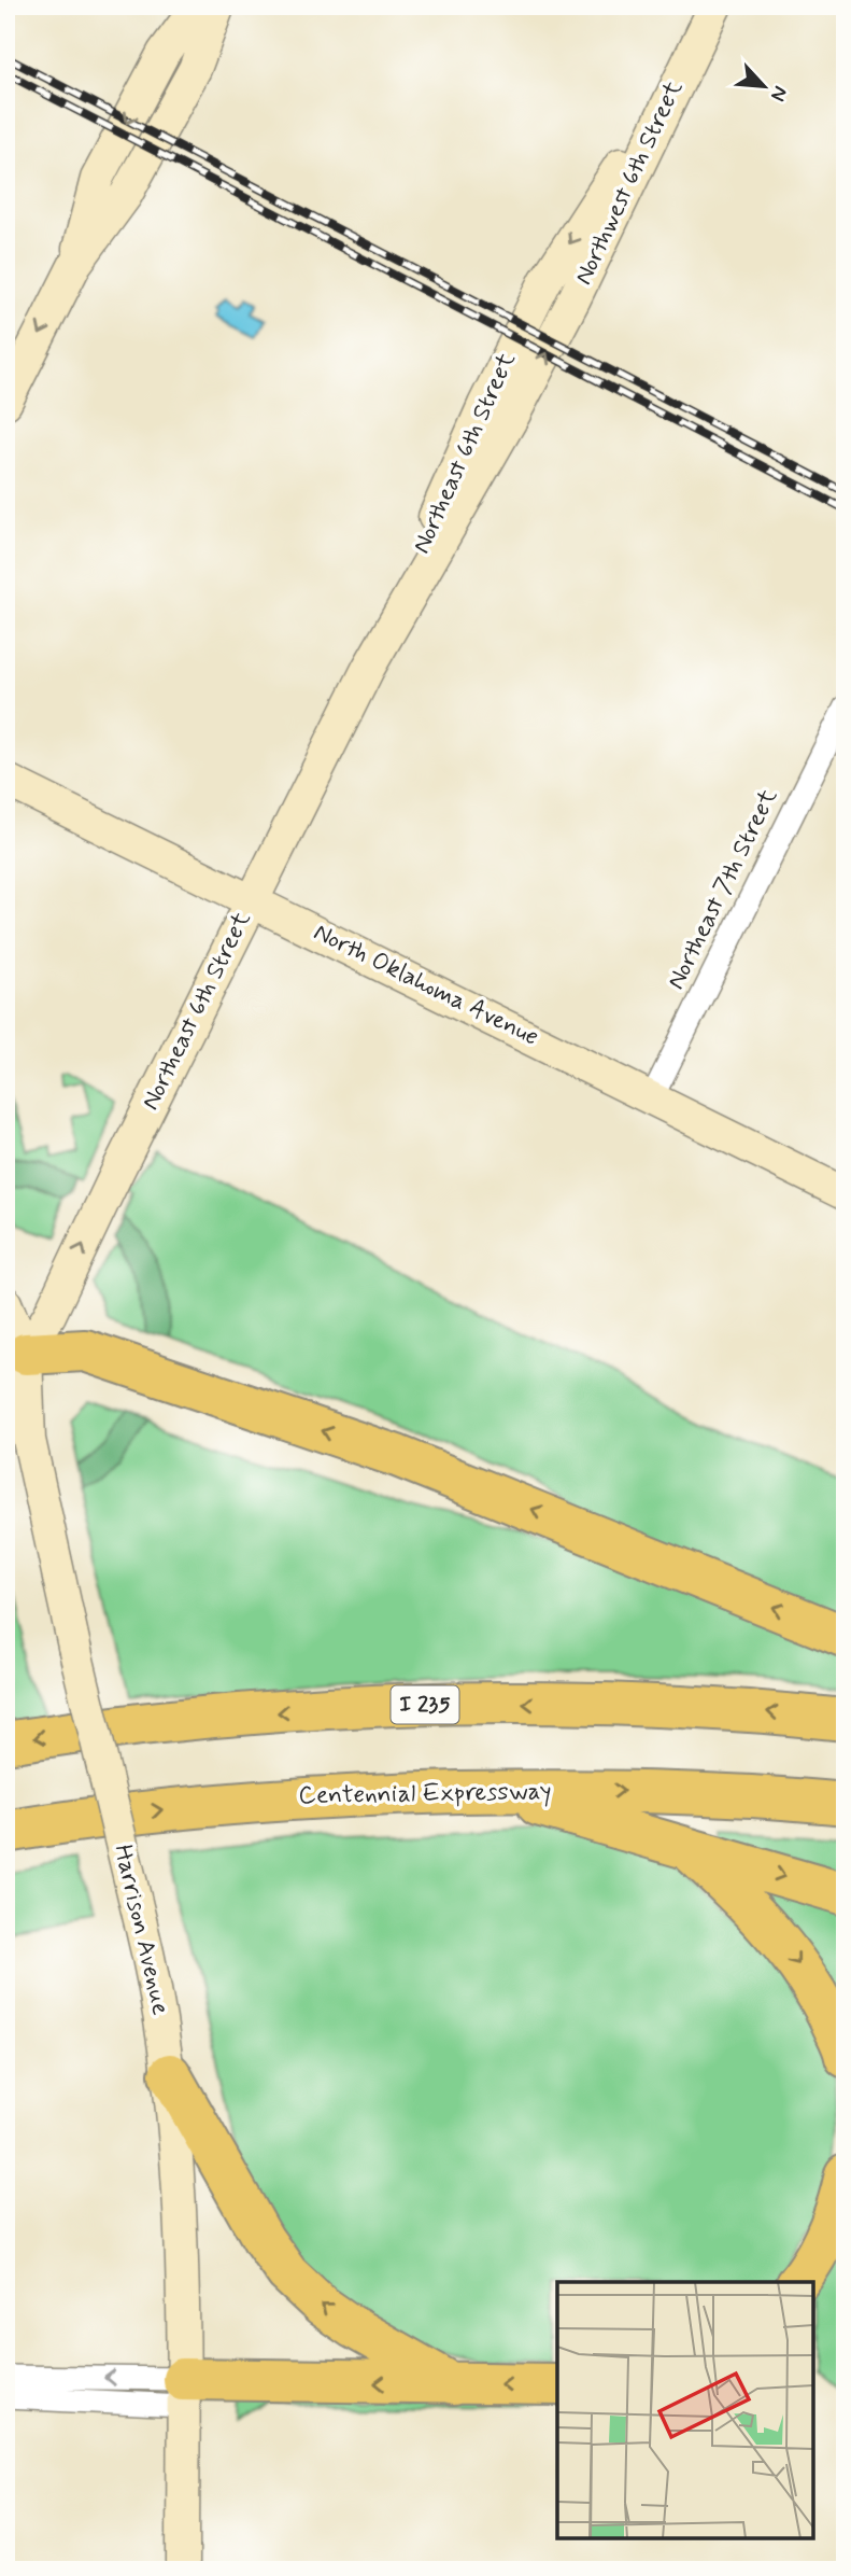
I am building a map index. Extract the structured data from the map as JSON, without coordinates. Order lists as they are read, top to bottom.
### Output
{
  "streets": {
    "highway": ["I 235", "Centennial Expressway"],
    "main road": [
      "Northwest 6th Street",
      "Northeast 6th Street",
      "North Oklahoma Avenue",
      "Harrison Avenue"
    ],
    "street": ["Northeast 7th Street"]
  },
  "crossings": [
    ["Northwest 6th Street", "Northeast 6th Street"],
    ["Northeast 6th Street", "North Oklahoma Avenue"],
    ["Northeast 6th Street", "Harrison Avenue"],
    ["Northeast 7th Street", "North Oklahoma Avenue"]
  ],
  "north": "bottom right"
}
